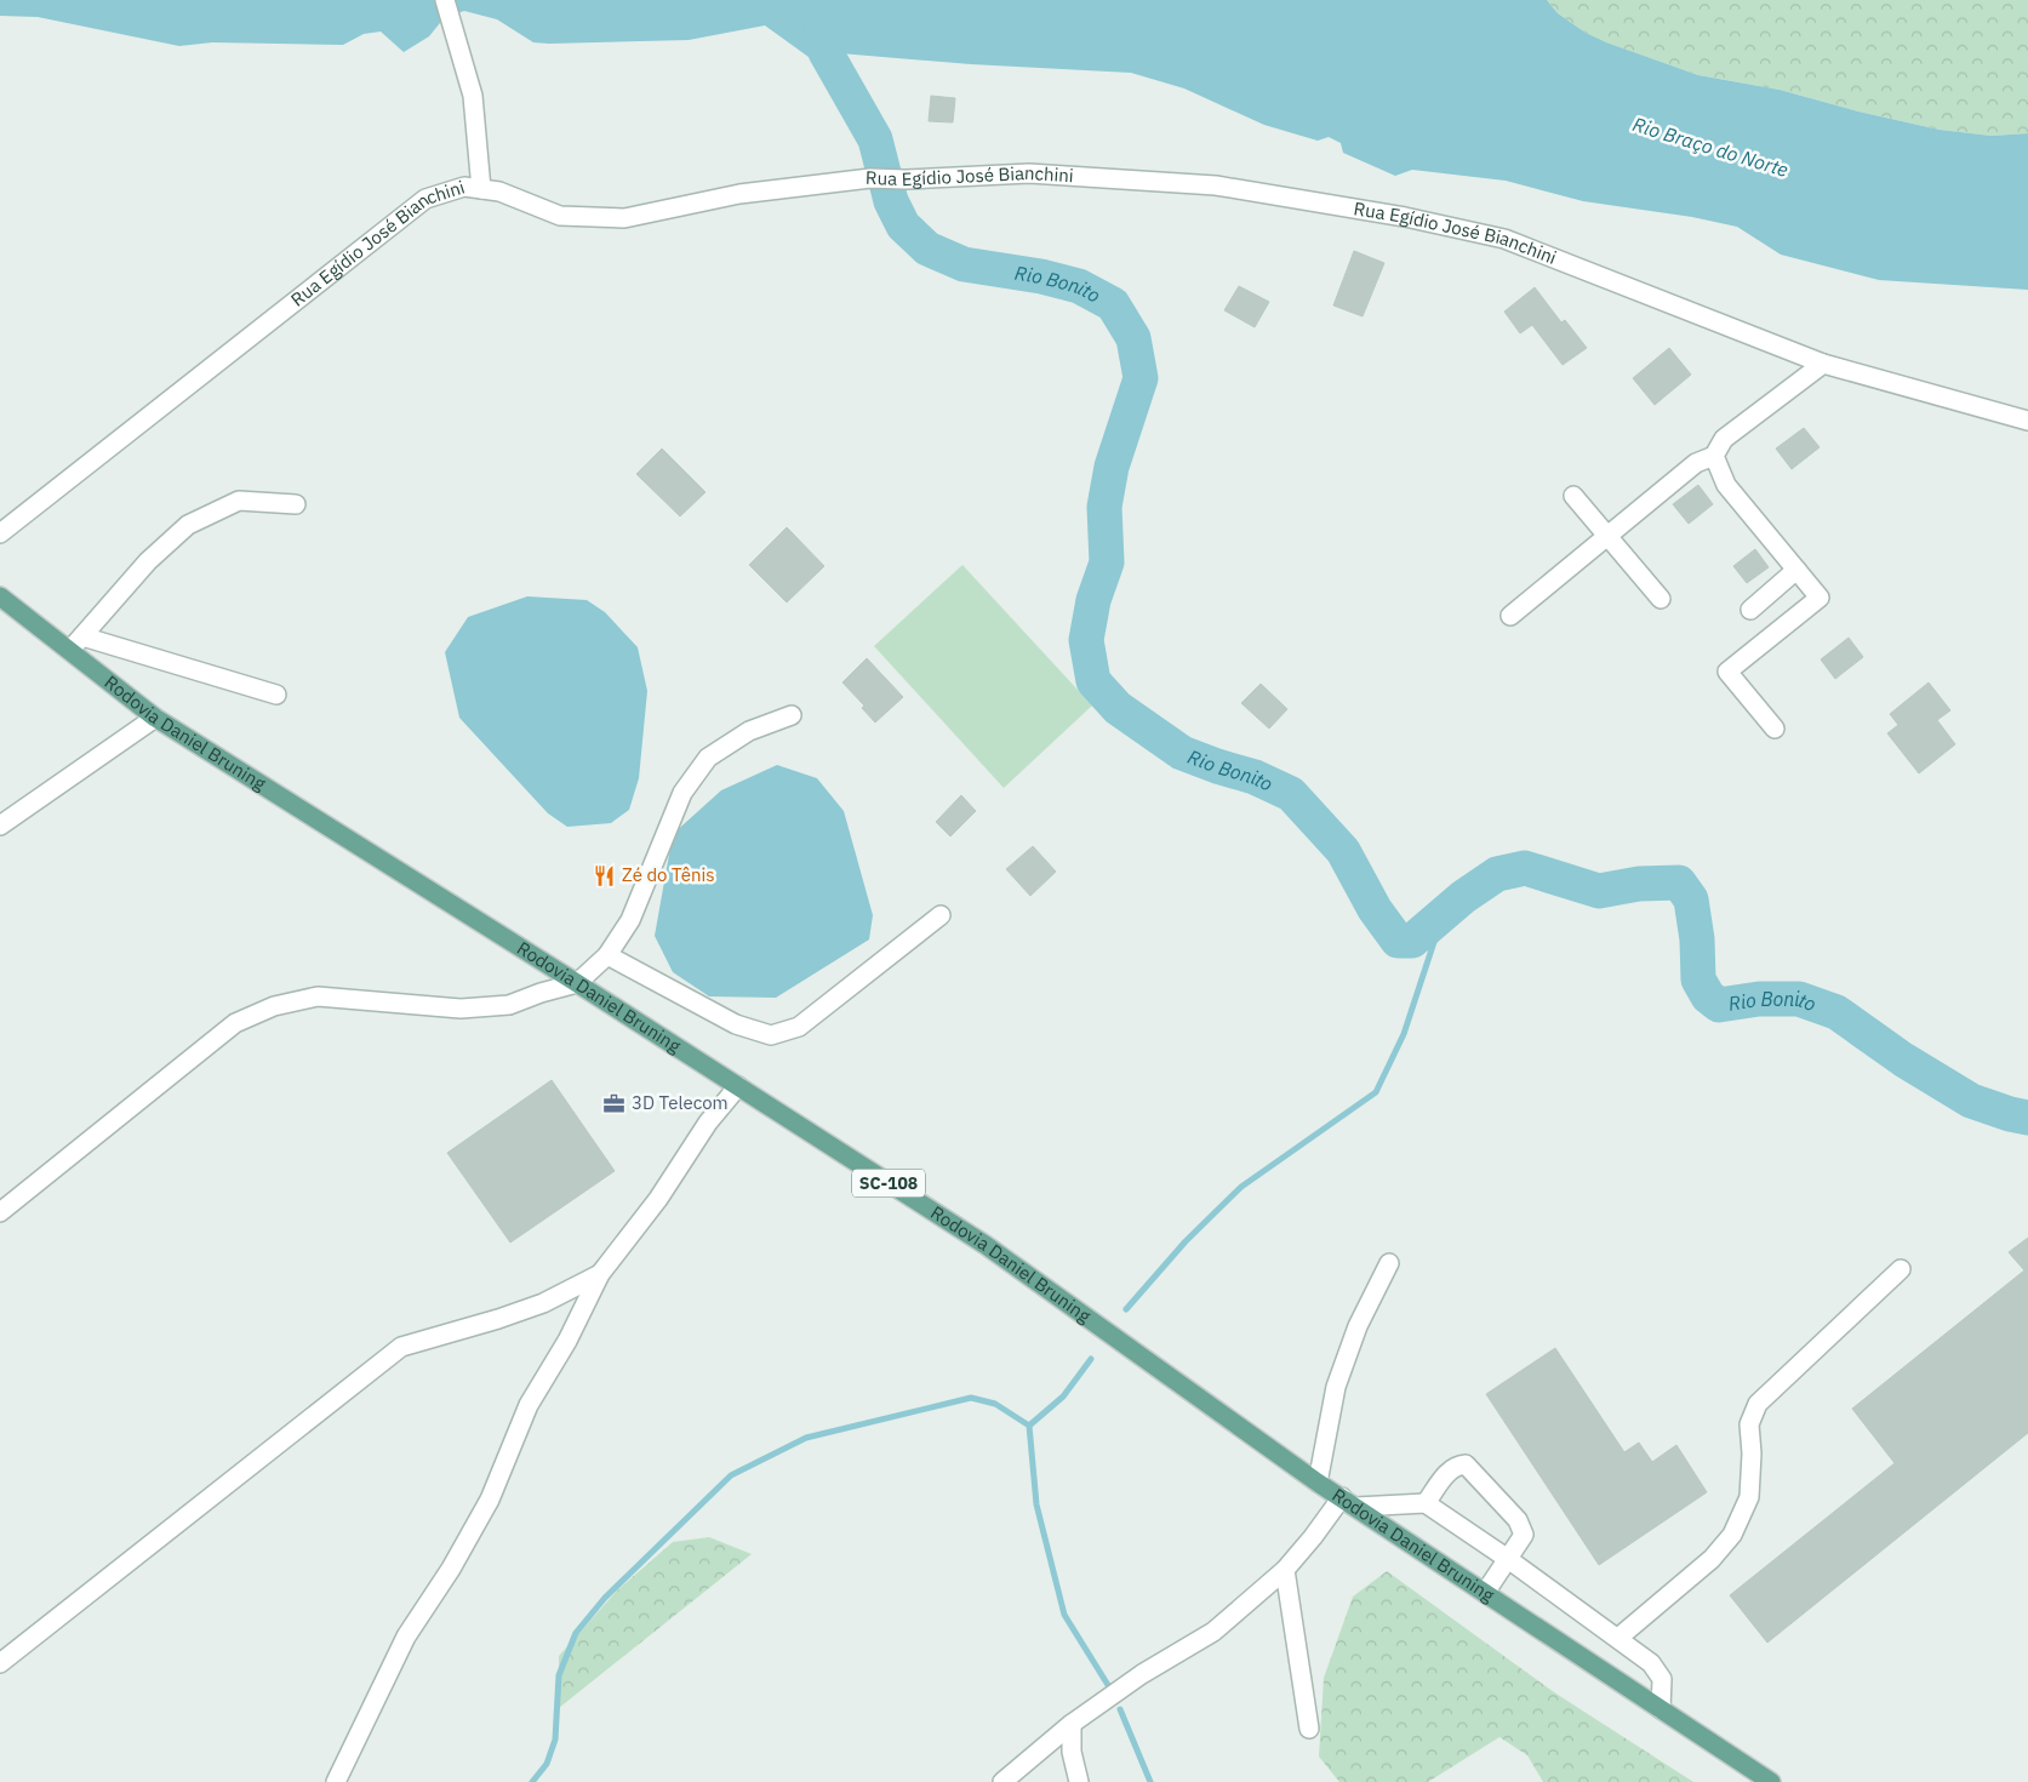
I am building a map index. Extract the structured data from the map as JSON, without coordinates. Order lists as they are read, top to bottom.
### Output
{
  "streets": {
    "main road": ["Rodovia Daniel Bruning", "SC-108"],
    "street": ["Rua Egídio José Bianchini"]
  },
  "water": ["Rio Braço do Norte", "Rio Bonito"],
  "places": {
    "restaurant": ["Zé do Tênis"],
    "office": ["3D Telecom"]
  }
}
